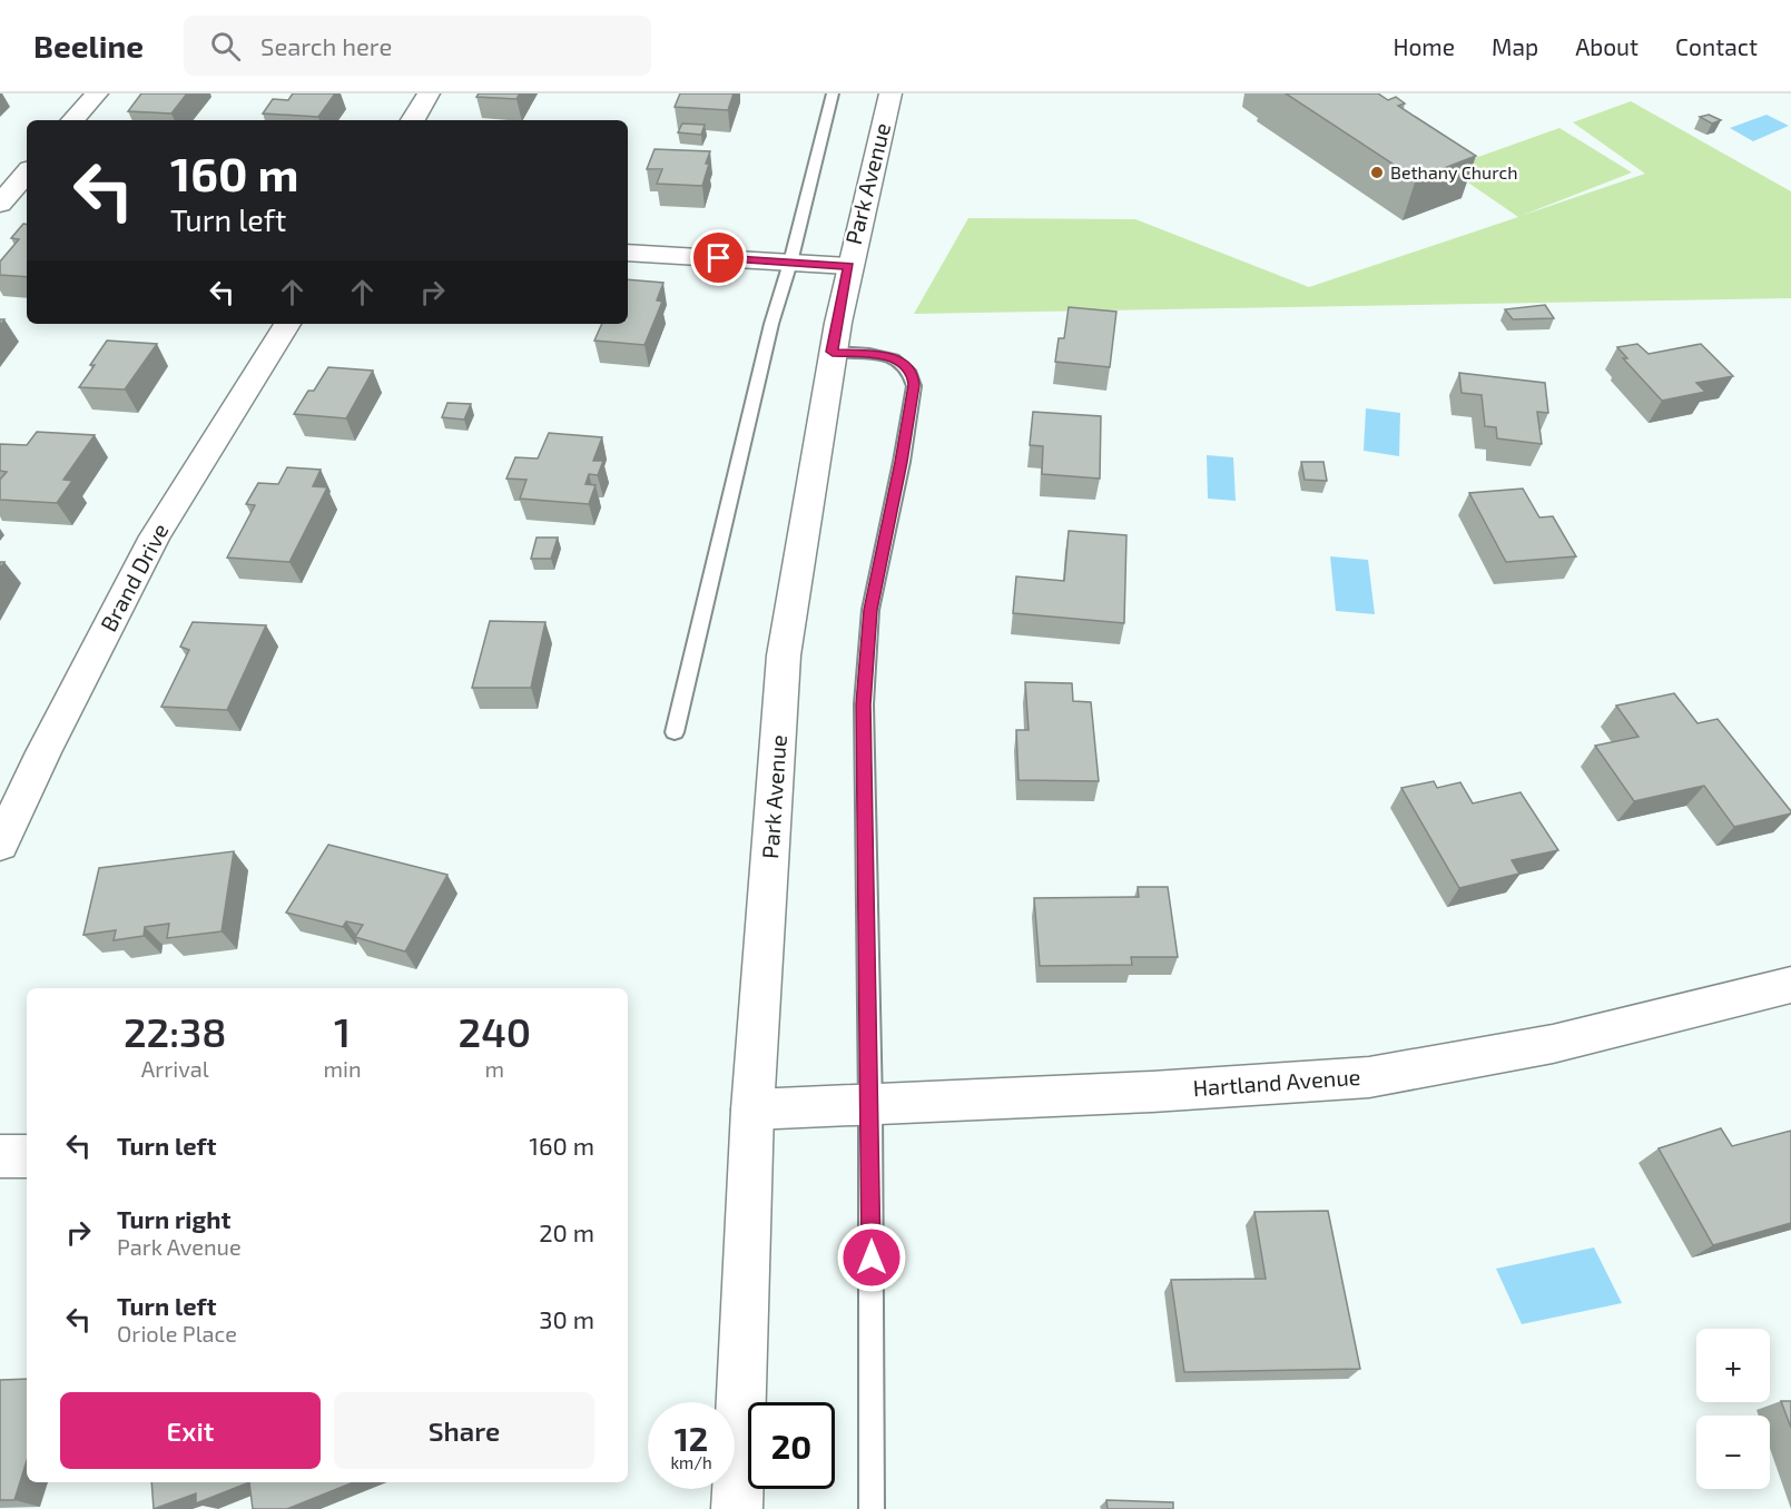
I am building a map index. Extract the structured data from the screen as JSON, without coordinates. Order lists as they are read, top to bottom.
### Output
{
  "streets": {
    "street": ["Park Avenue", "Brand Drive", "Hartland Avenue"]
  },
  "crossings": [
    ["Park Avenue", "Hartland Avenue"]
  ],
  "places": ["Bethany Church"],
  "page": {
    "header": "Beeline",
    "search": "Search here",
    "nav": [
      "Home",
      "Map",
      "About",
      "Contact"
    ],
    "turn": ["160 m", "Turn left"],
    "eta": [
      "22:38",
      "Arrival",
      "1",
      "min",
      "240",
      "m"
    ],
    "list": [
      {
        "name": "Turn left",
        "value": "160 m"
      },
      {
        "name": "Turn right",
        "note": "Park Avenue",
        "value": "20 m"
      },
      {
        "name": "Turn left",
        "note": "Oriole Place",
        "value": "30 m"
      }
    ],
    "map_buttons": ["+", "−"],
    "buttons": ["Exit", "Share"],
    "speed": "12 km/h",
    "limit": "20"
  }
}
